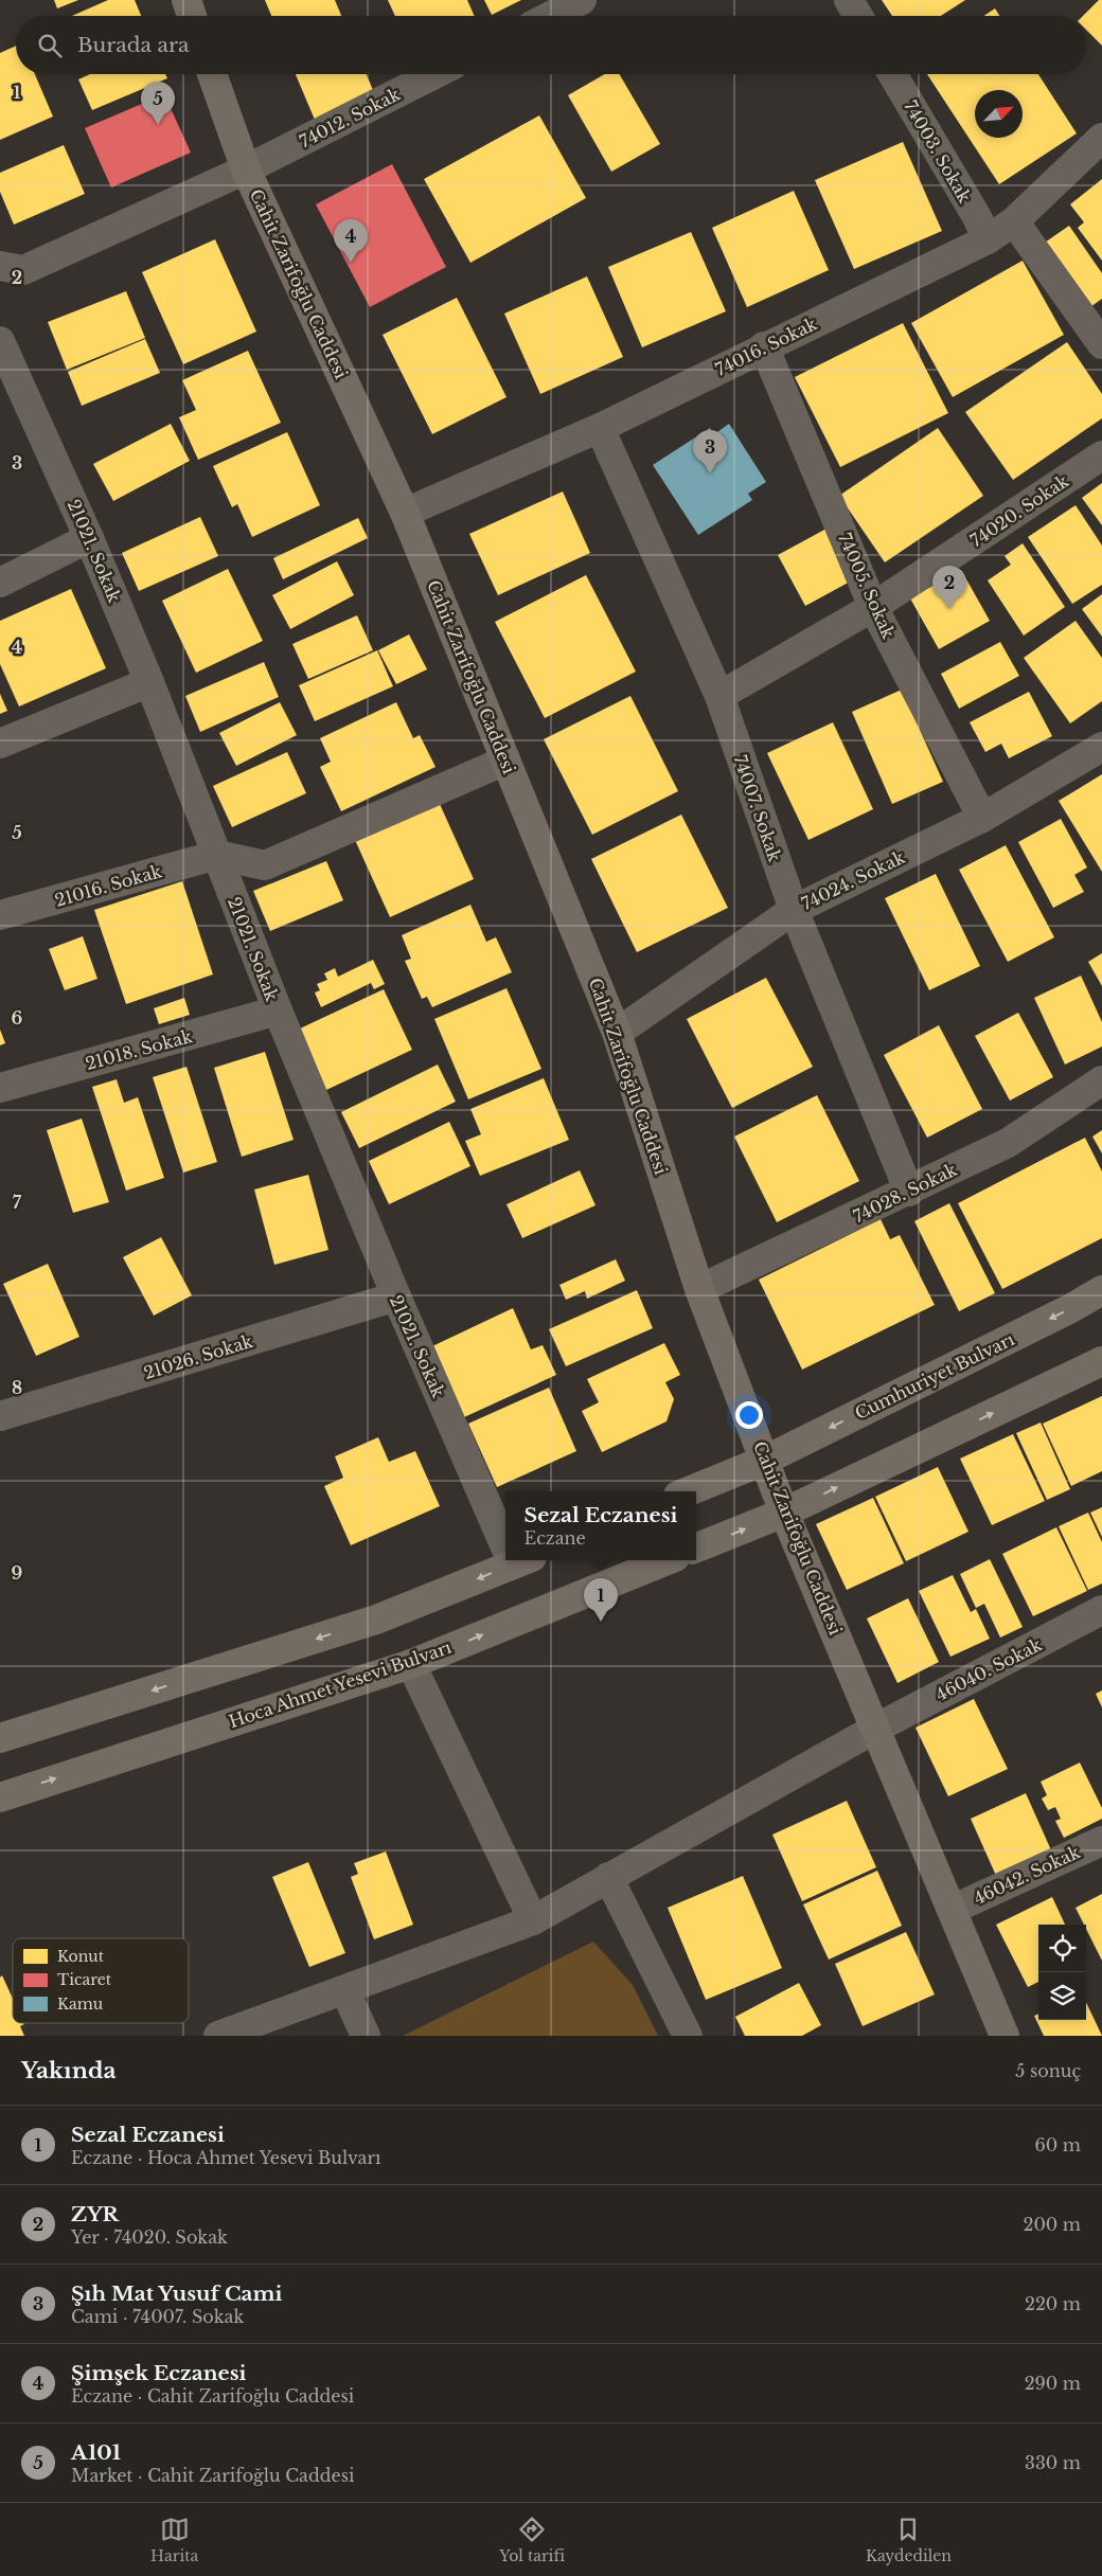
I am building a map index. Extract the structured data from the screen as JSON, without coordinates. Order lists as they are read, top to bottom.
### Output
{
  "streets": {
    "main road": ["Cahit Zarifoğlu Caddesi", "Cumhuriyet Bulvarı", "Hoca Ahmet Yesevi Bulvarı"],
    "street": [
      "74012. Sokak",
      "74003. Sokak",
      "74016. Sokak",
      "74020. Sokak",
      "21021. Sokak",
      "74005. Sokak",
      "74007. Sokak",
      "74024. Sokak",
      "21016. Sokak",
      "21018. Sokak",
      "74028. Sokak",
      "21026. Sokak",
      "46040. Sokak",
      "46042. Sokak"
    ]
  },
  "crossings": [
    ["74012. Sokak", "Cahit Zarifoğlu Caddesi"],
    ["74003. Sokak", "74016. Sokak"],
    ["Cahit Zarifoğlu Caddesi", "74016. Sokak"],
    ["Cahit Zarifoğlu Caddesi", "74024. Sokak"],
    ["Cahit Zarifoğlu Caddesi", "74028. Sokak"],
    ["Cahit Zarifoğlu Caddesi", "Cumhuriyet Bulvarı"],
    ["Cahit Zarifoğlu Caddesi", "46040. Sokak"],
    ["Cahit Zarifoğlu Caddesi", "46042. Sokak"],
    ["74016. Sokak", "74005. Sokak"],
    ["74016. Sokak", "74007. Sokak"],
    ["74020. Sokak", "74005. Sokak"],
    ["74020. Sokak", "74007. Sokak"],
    ["21021. Sokak", "21016. Sokak"],
    ["21021. Sokak", "21018. Sokak"],
    ["21021. Sokak", "21026. Sokak"],
    ["74005. Sokak", "74024. Sokak"],
    ["74007. Sokak", "74024. Sokak"],
    ["74007. Sokak", "74028. Sokak"]
  ],
  "legend": ["Konut", "Ticaret", "Kamu"],
  "north": "top right",
  "page": {
    "search": "Burada ara",
    "pins": [
      "5",
      "4",
      "3",
      "2",
      "1"
    ],
    "popup": ["Sezal Eczanesi", "Eczane"],
    "heading": ["Yakında", "5 sonuç"],
    "list": [
      {
        "mark": "1",
        "name": "Sezal Eczanesi",
        "note": "Eczane · Hoca Ahmet Yesevi Bulvarı",
        "value": "60 m"
      },
      {
        "mark": "2",
        "name": "ZYR",
        "note": "Yer · 74020. Sokak",
        "value": "200 m"
      },
      {
        "mark": "3",
        "name": "Şıh Mat Yusuf Cami",
        "note": "Cami · 74007. Sokak",
        "value": "220 m"
      },
      {
        "mark": "4",
        "name": "Şimşek Eczanesi",
        "note": "Eczane · Cahit Zarifoğlu Caddesi",
        "value": "290 m"
      },
      {
        "mark": "5",
        "name": "A101",
        "note": "Market · Cahit Zarifoğlu Caddesi",
        "value": "330 m"
      }
    ],
    "nav": ["Harita", "Yol tarifi", "Kaydedilen"]
  },
  "grid": {
    "rows": [
      "1",
      "2",
      "3",
      "4",
      "5",
      "6",
      "7",
      "8",
      "9"
    ]
  }
}
